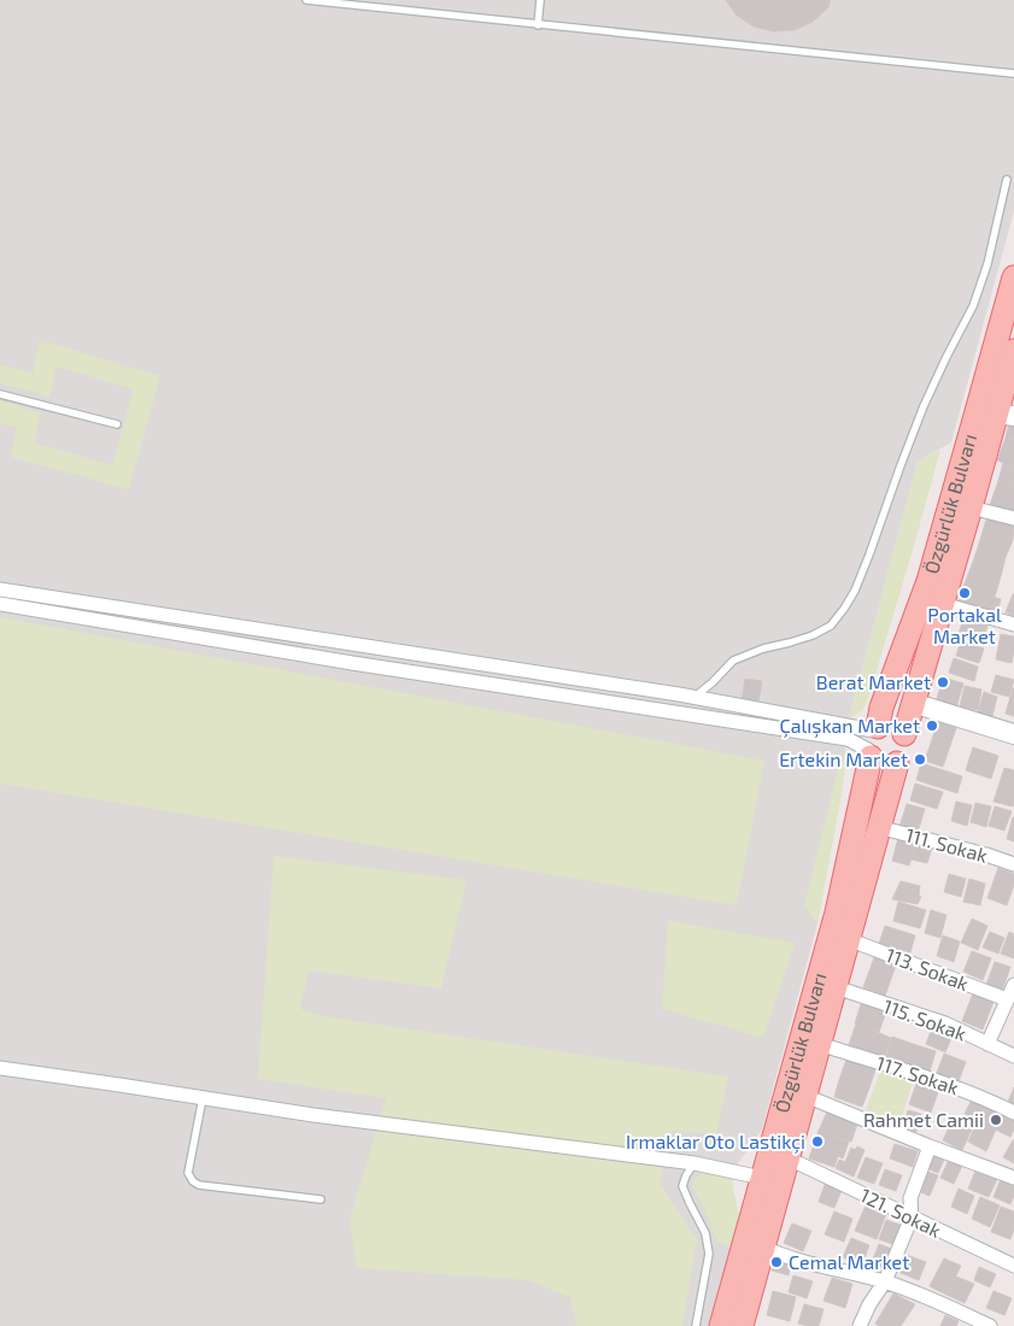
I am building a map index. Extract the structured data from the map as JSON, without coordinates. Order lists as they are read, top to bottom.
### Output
{
  "streets": {
    "main road": ["Özgürlük Bulvarı"],
    "street": [
      "111. Sokak",
      "113. Sokak",
      "115. Sokak",
      "117. Sokak",
      "121. Sokak"
    ]
  },
  "crossings": [
    ["Özgürlük Bulvarı", "111. Sokak"],
    ["Özgürlük Bulvarı", "113. Sokak"],
    ["Özgürlük Bulvarı", "115. Sokak"],
    ["Özgürlük Bulvarı", "117. Sokak"],
    ["Özgürlük Bulvarı", "121. Sokak"]
  ],
  "places": [
    "Portakal Market",
    "Berat Market",
    "Çalışkan Market",
    "Ertekin Market",
    "Rahmet Camii",
    "Irmaklar Oto Lastikçi",
    "Cemal Market"
  ]
}
